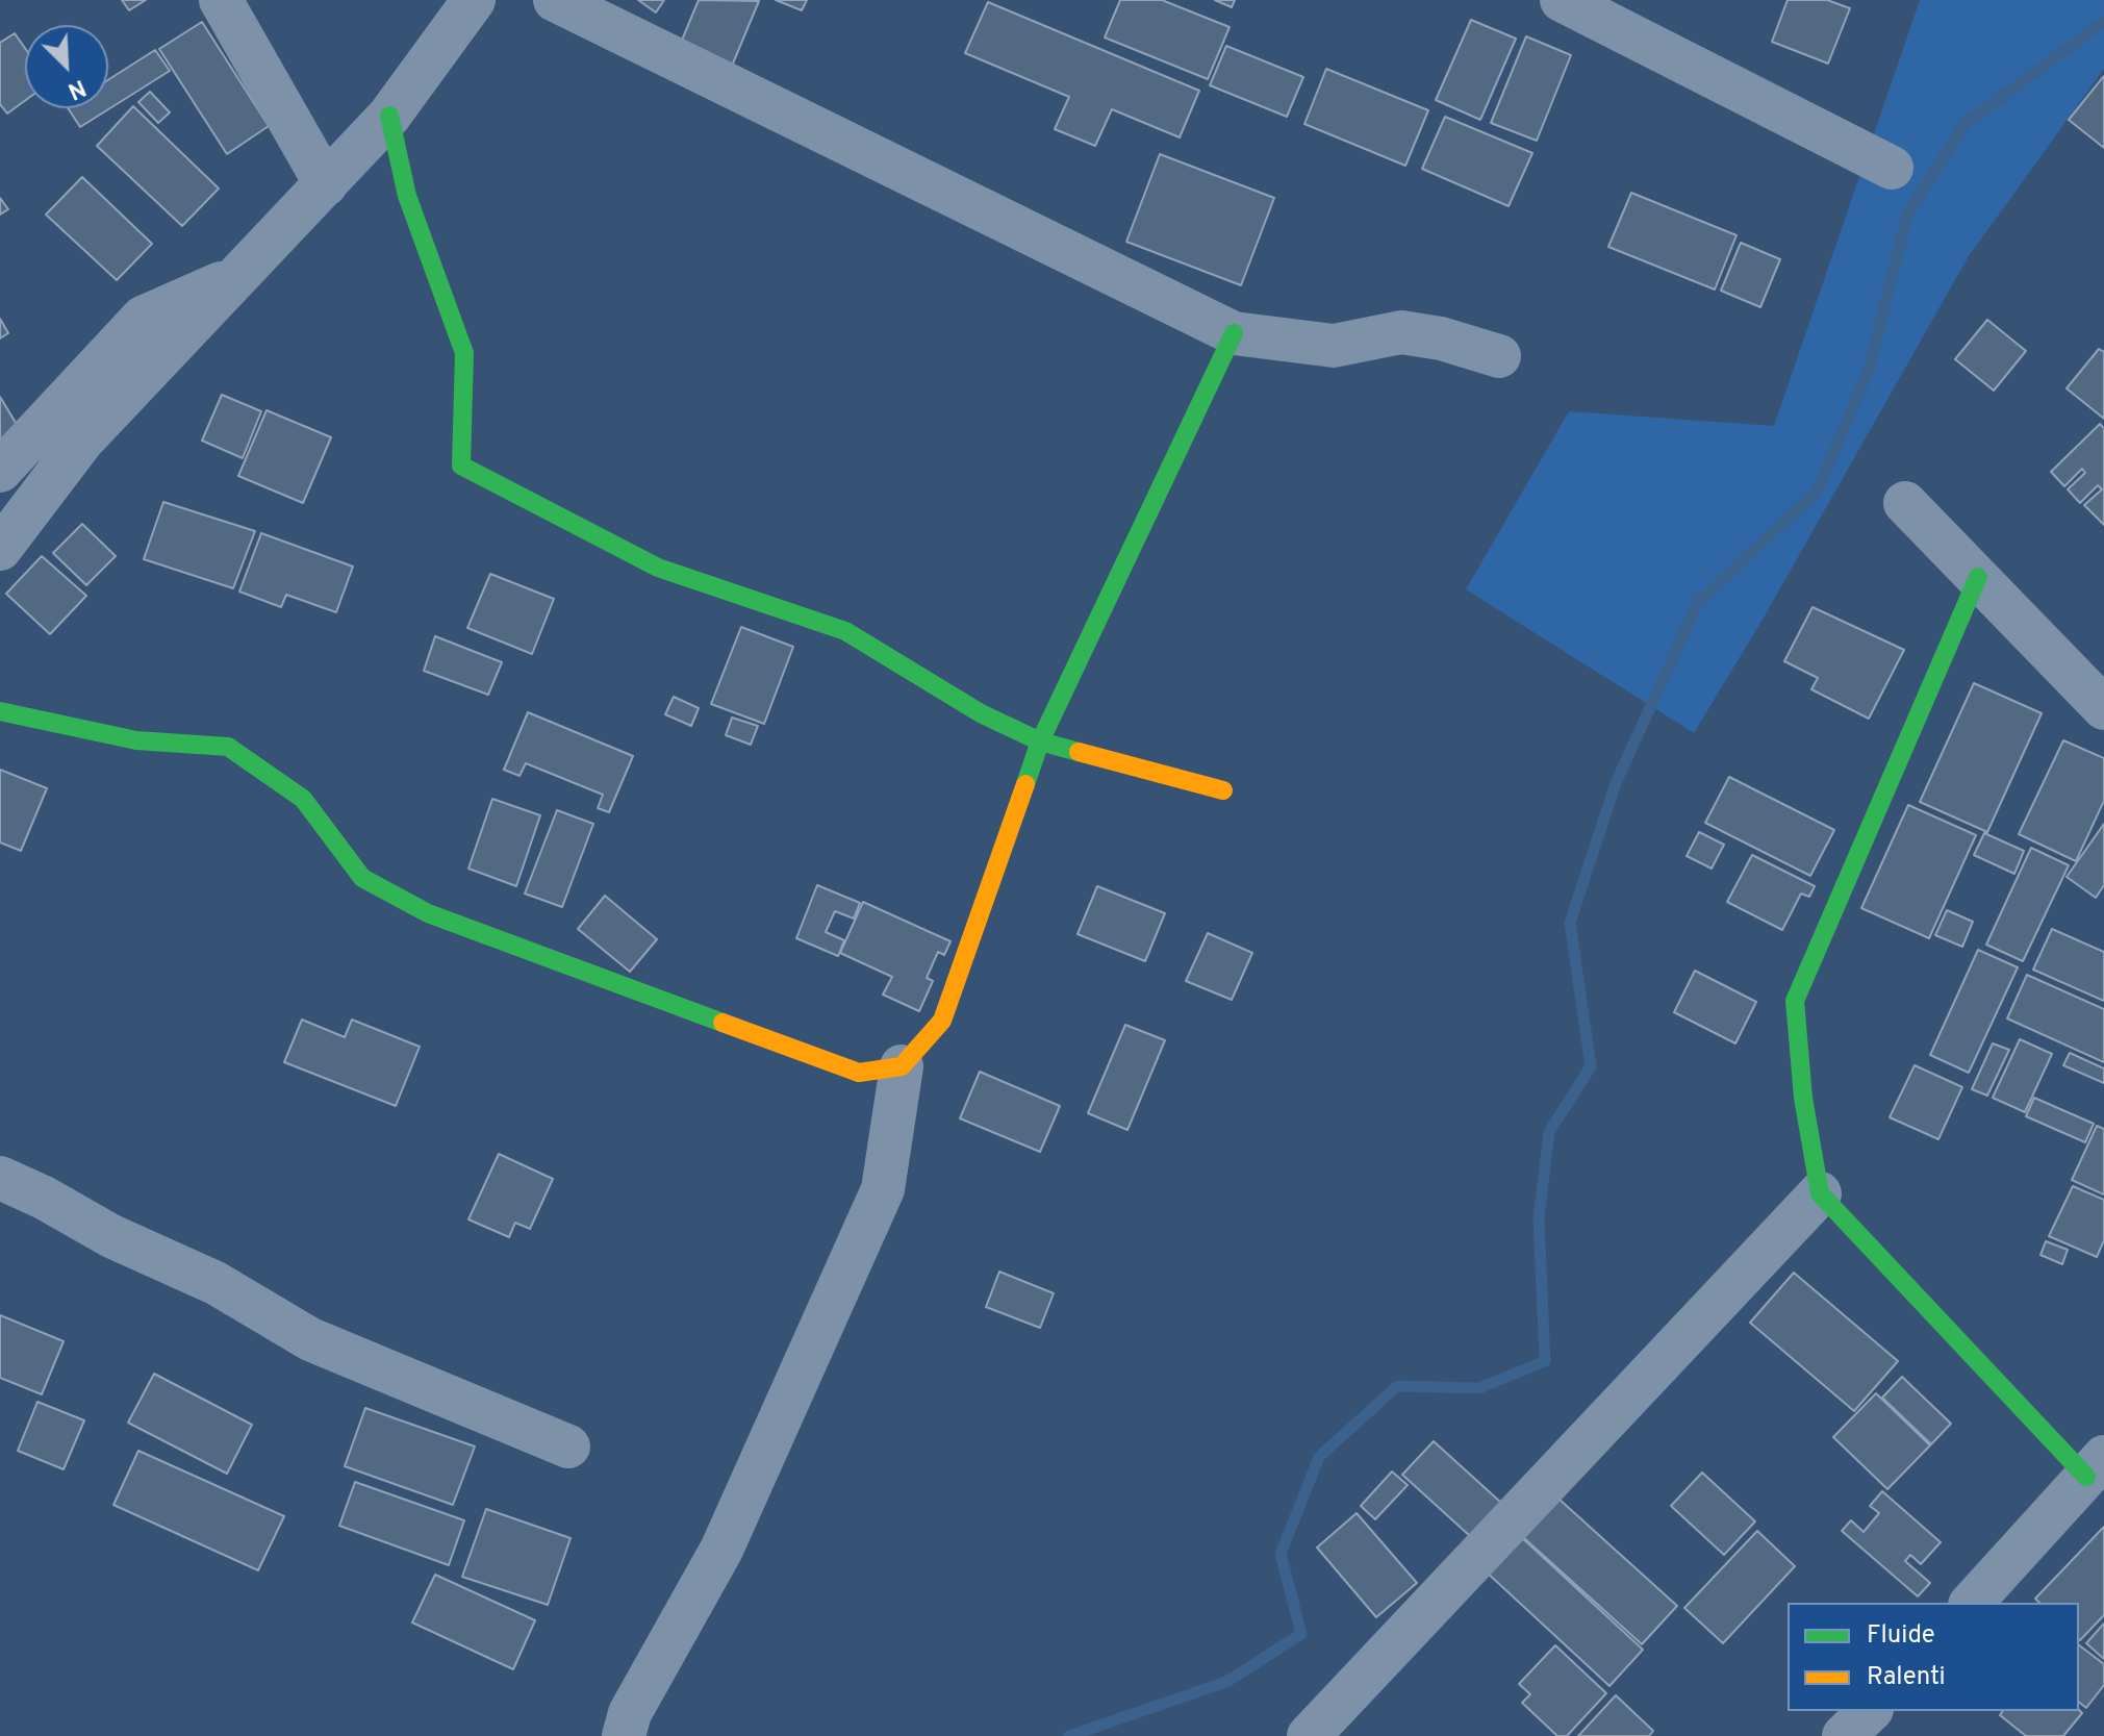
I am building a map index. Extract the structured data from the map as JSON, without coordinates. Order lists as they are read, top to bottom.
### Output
{
  "legend": ["Fluide", "Ralenti"],
  "north": "bottom right"
}
